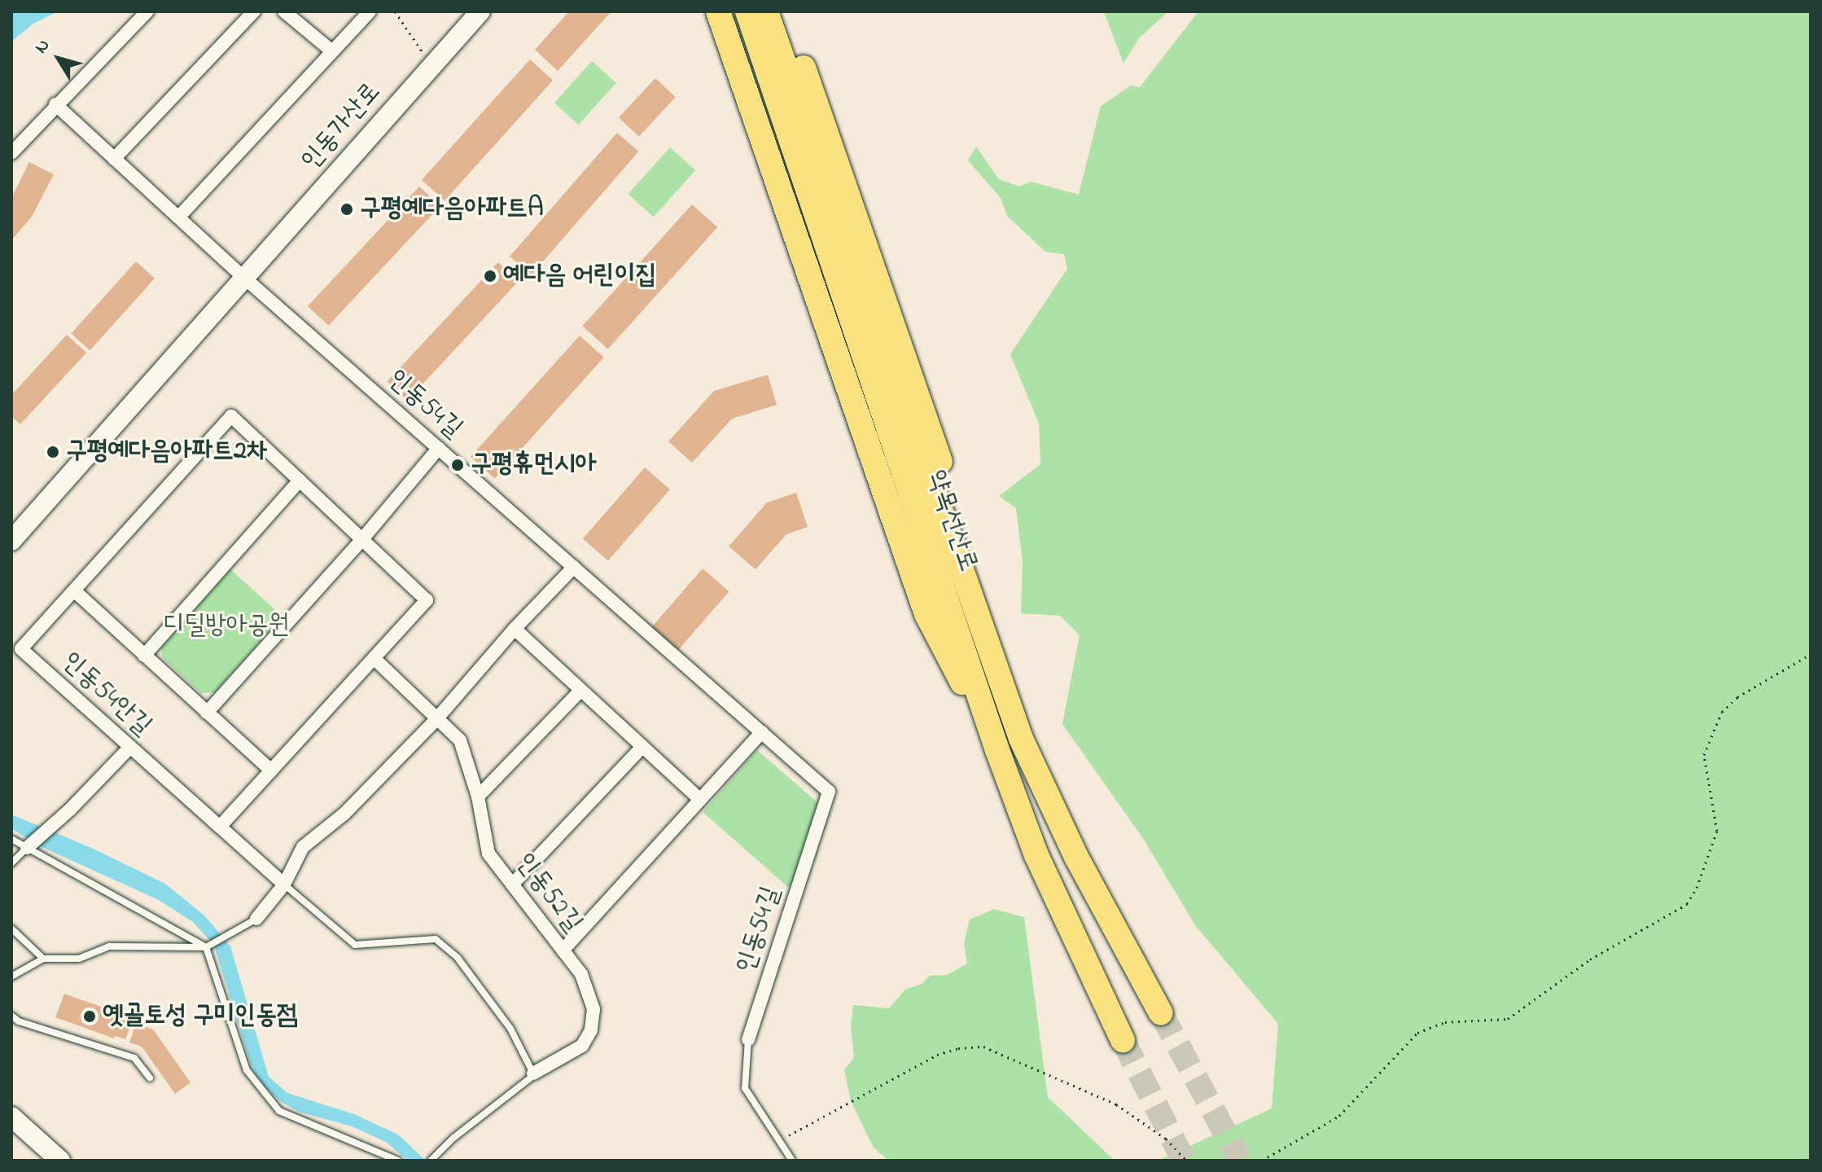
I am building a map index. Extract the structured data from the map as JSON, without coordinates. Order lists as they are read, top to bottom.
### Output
{
  "streets": {
    "highway": ["약목선산로"],
    "main road": ["인동가산로"],
    "street": ["인동54길", "인동54안길", "인동52길"]
  },
  "crossings": [
    ["인동가산로", "인동54길"]
  ],
  "parks": ["디딜방아공원"],
  "places": [
    "구평예다음아파트A",
    "예다음 어린이집",
    "구평예다음아파트2차",
    "구평휴먼시아",
    "옛골토성 구미인동점"
  ],
  "north": "top left"
}
